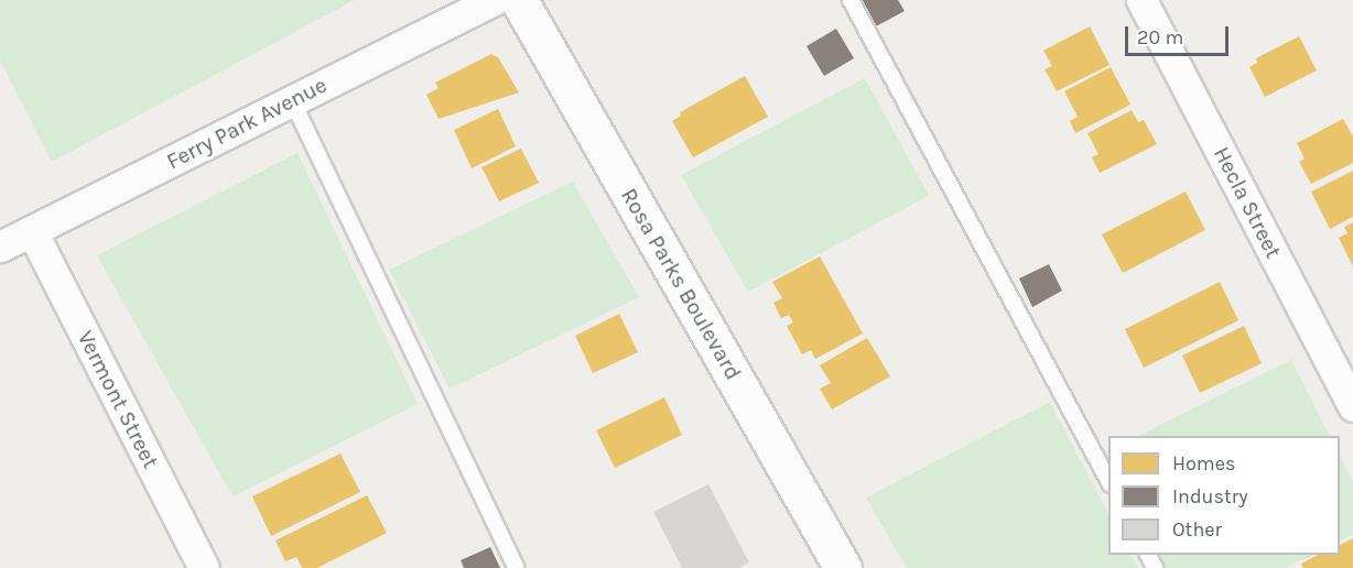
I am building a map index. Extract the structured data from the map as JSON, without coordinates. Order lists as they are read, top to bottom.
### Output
{
  "streets": {
    "street": [
      "Ferry Park Avenue",
      "Hecla Street",
      "Rosa Parks Boulevard",
      "Vermont Street"
    ]
  },
  "crossings": [
    ["Ferry Park Avenue", "Vermont Street"]
  ],
  "legend": ["Homes", "Industry", "Other"],
  "scale_bar": "20 m"
}
